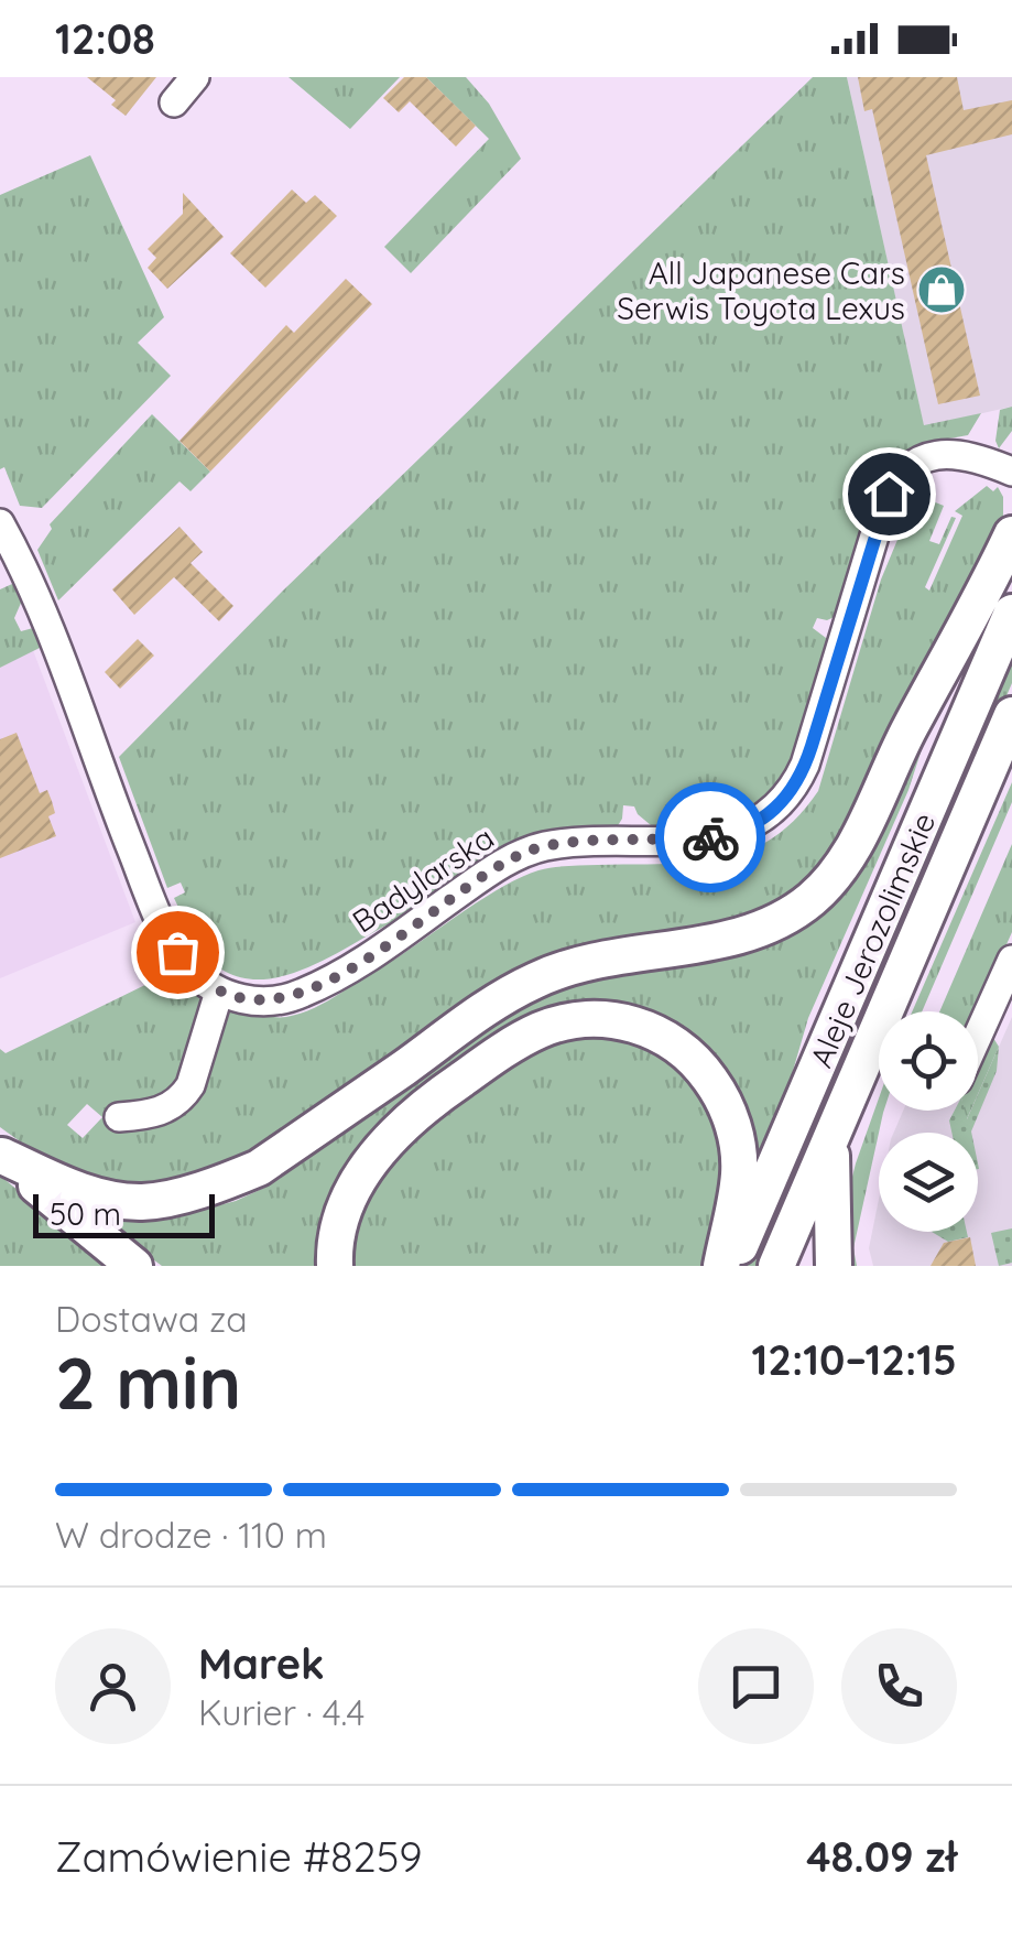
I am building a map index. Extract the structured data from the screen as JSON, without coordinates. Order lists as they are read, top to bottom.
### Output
{
  "streets": {
    "main road": ["Aleje Jerozolimskie"],
    "street": ["Badylarska"]
  },
  "places": {
    "shop": ["All Japanese Cars Serwis Toyota Lexus"]
  },
  "scale_bar": "50 m",
  "page": {
    "status": "12:08",
    "scale": "50 m",
    "heading": ["2 min", "Dostawa za", "12:10–12:15"],
    "panel": [
      "Marek",
      "Kurier · 4.4",
      "Zamówienie #8259",
      "48.09 zł"
    ],
    "bar": "W drodze · 110 m"
  }
}
